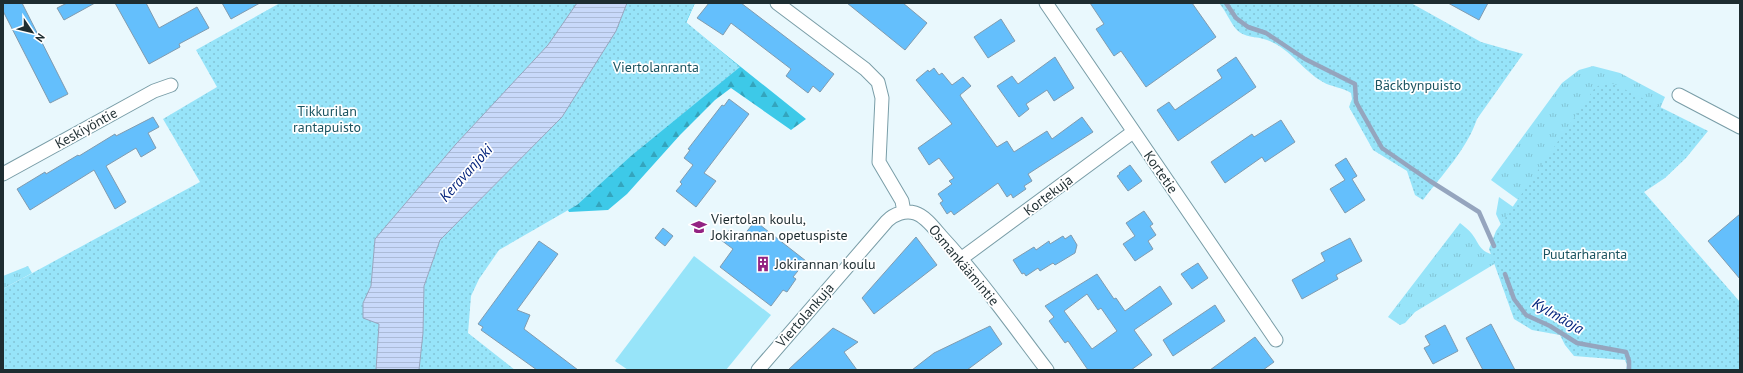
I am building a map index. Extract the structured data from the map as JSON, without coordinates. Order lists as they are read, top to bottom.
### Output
{
  "streets": {
    "street": [
      "Keskiyöntie",
      "Kortetie",
      "Kortekuja",
      "Osmankäämintie",
      "Viertolankuja"
    ]
  },
  "crossings": [
    ["Kortetie", "Kortekuja"],
    ["Kortekuja", "Osmankäämintie"],
    ["Osmankäämintie", "Viertolankuja"]
  ],
  "water": ["Keravanjoki", "Kylmäoja"],
  "parks": [
    "Viertolanranta",
    "Bäckbynpuisto",
    "Tikkurilan rantapuisto",
    "Puutarharanta"
  ],
  "places": {
    "school or university": ["Viertolan koulu, Jokirannan opetuspiste"],
    "building": ["Jokirannan koulu"]
  },
  "north": "bottom right"
}
